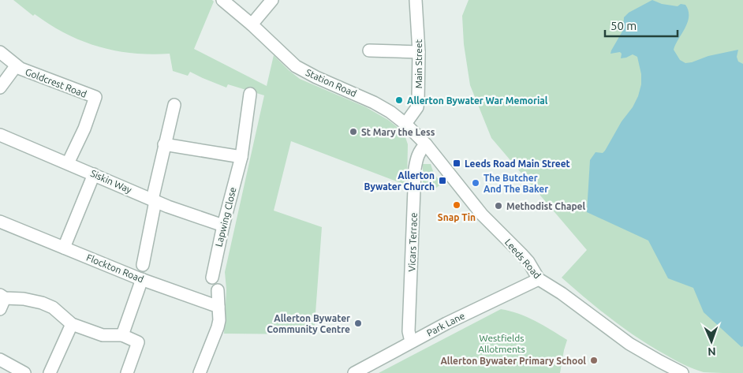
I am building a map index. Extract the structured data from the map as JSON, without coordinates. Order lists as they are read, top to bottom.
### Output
{
  "streets": {
    "street": [
      "Main Street",
      "Goldcrest Road",
      "Station Road",
      "Siskin Way",
      "Lapwing Close",
      "Vicars Terrace",
      "Leeds Road",
      "Flockton Road",
      "Park Lane"
    ]
  },
  "crossings": [
    ["Main Street", "Station Road"],
    ["Goldcrest Road", "Siskin Way"],
    ["Station Road", "Vicars Terrace"],
    ["Station Road", "Leeds Road"],
    ["Siskin Way", "Lapwing Close"],
    ["Vicars Terrace", "Leeds Road"],
    ["Vicars Terrace", "Park Lane"],
    ["Leeds Road", "Park Lane"]
  ],
  "parks": ["Westfields Allotments"],
  "places": {
    "other": [
      "Allerton Bywater War Memorial",
      "St Mary the Less",
      "The Butcher And The Baker",
      "Snap Tin",
      "Methodist Chapel",
      "Allerton Bywater Community Centre",
      "Allerton Bywater Primary School"
    ],
    "transit": ["Leeds Road Main Street", "Allerton Bywater Church"]
  },
  "scale_bar": "50 m",
  "north": "bottom"
}
